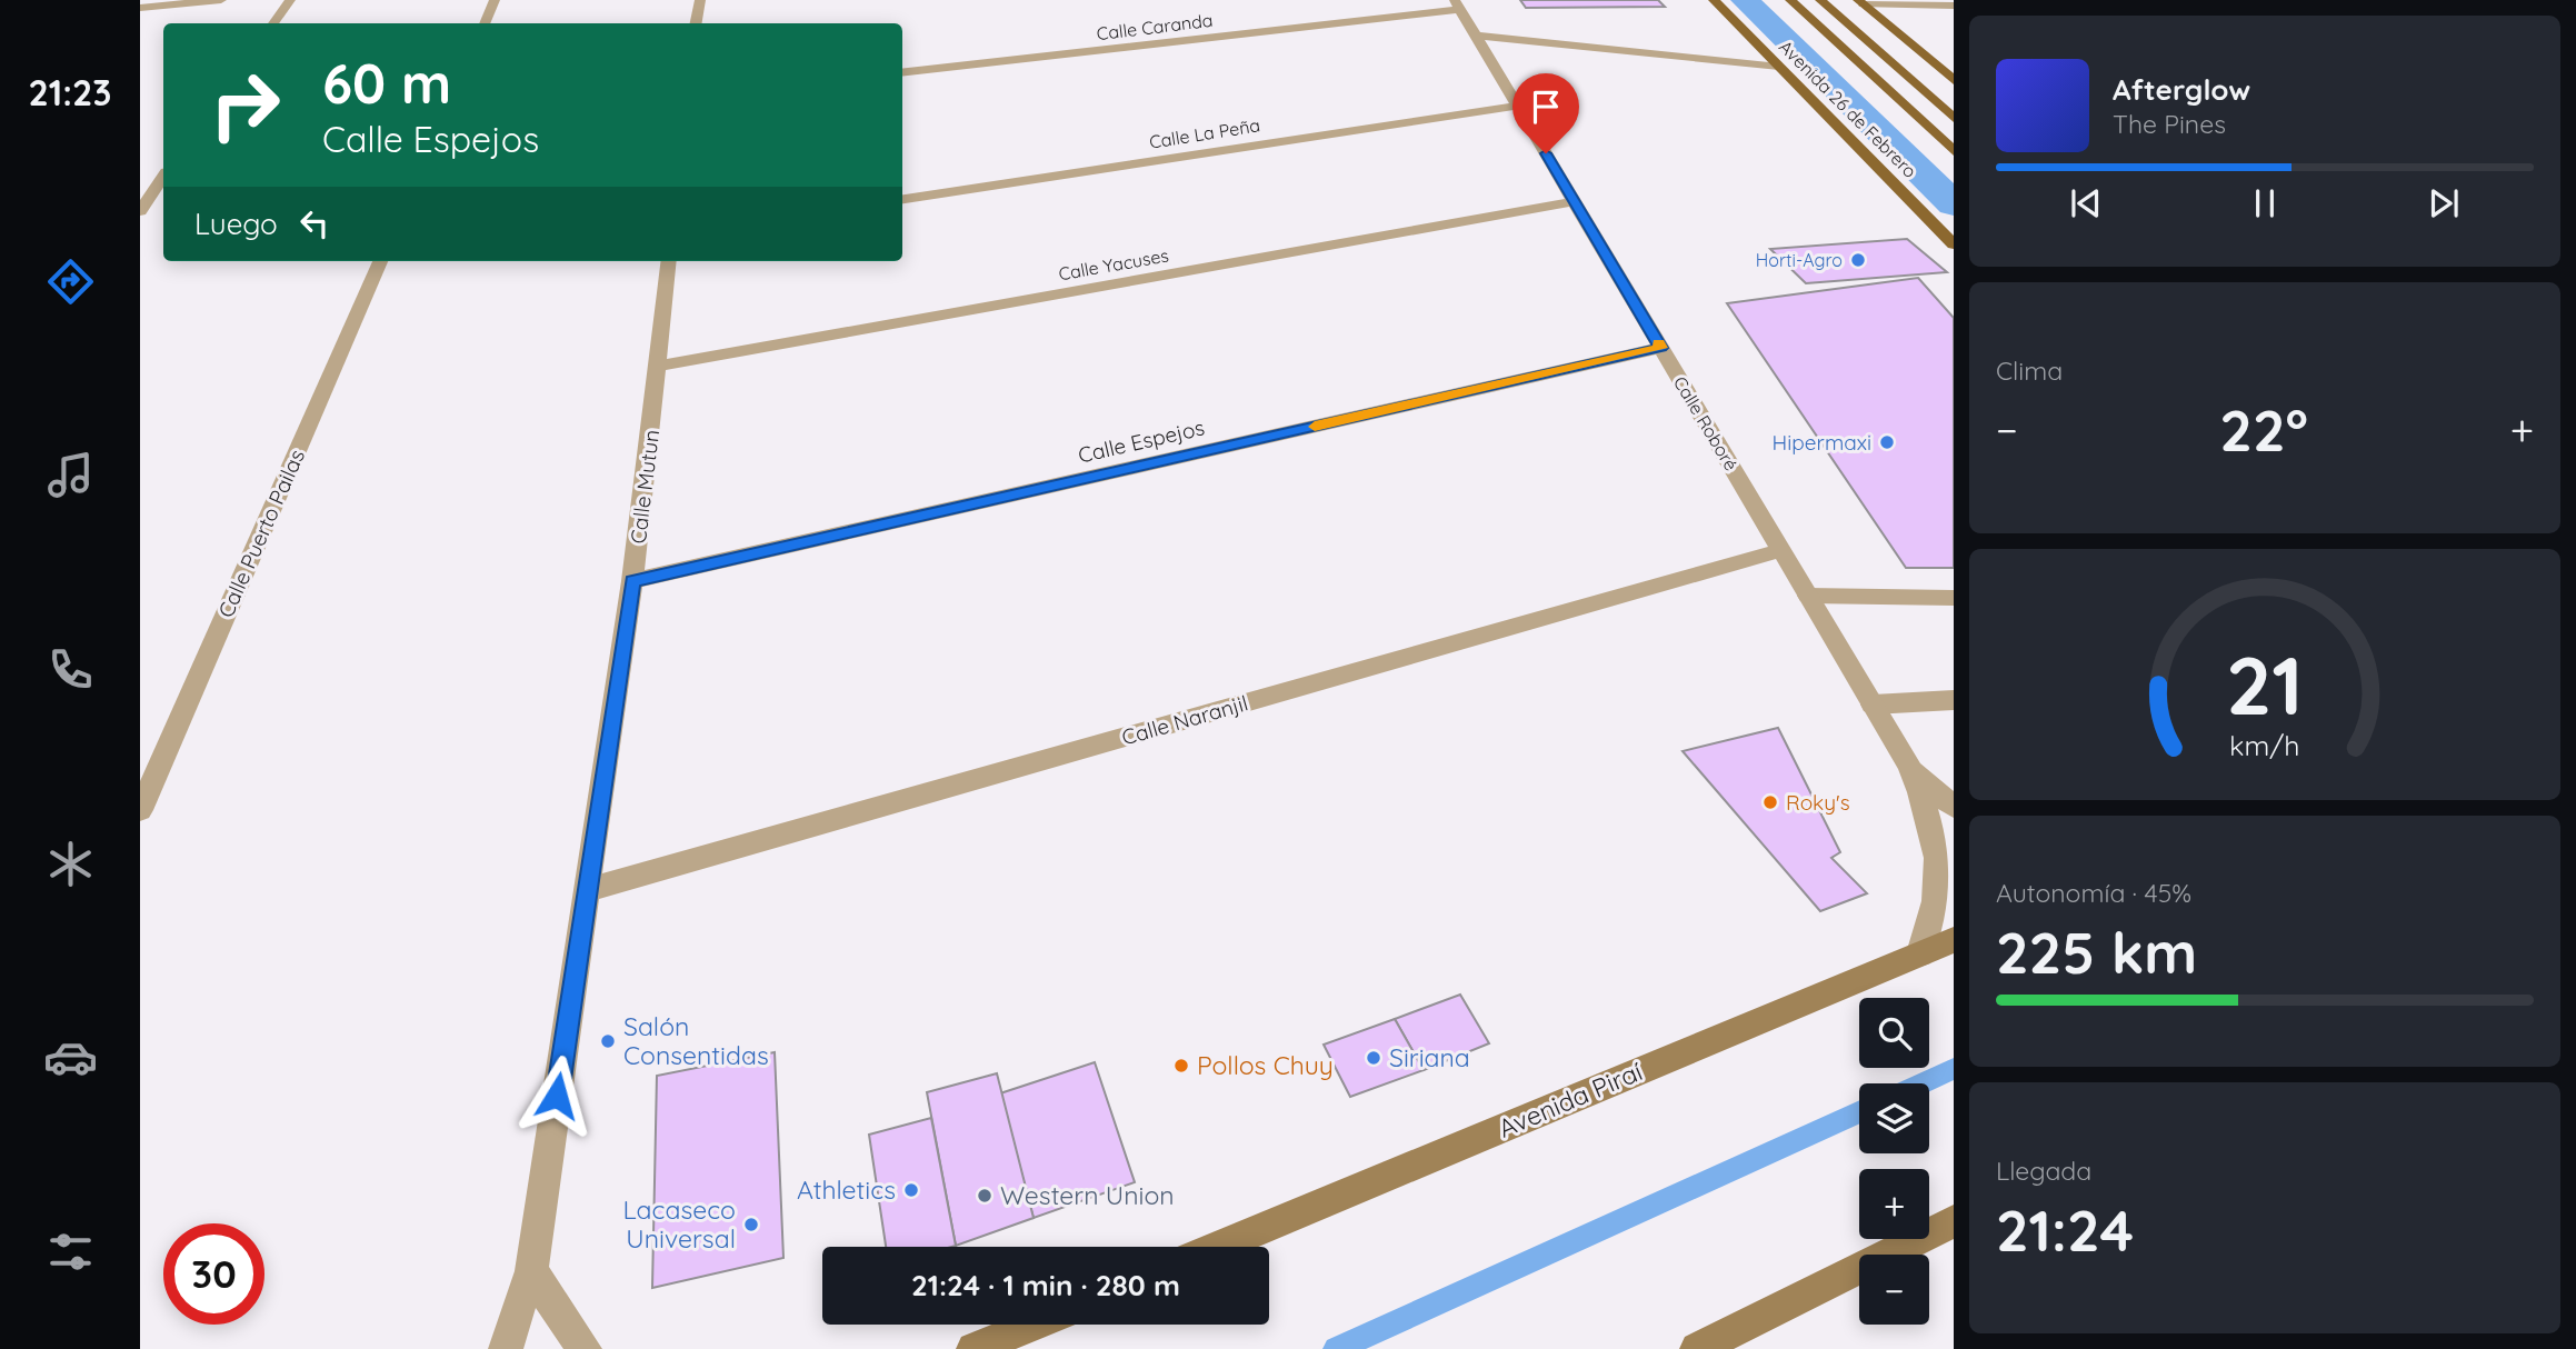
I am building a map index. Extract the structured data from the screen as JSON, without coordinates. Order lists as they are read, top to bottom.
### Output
{
  "streets": {
    "main road": ["Avenida 26 de Febrero", "Avenida Piraí"],
    "street": [
      "Calle Caranda",
      "Calle La Peña",
      "Calle Yacuses",
      "Calle Roboré",
      "Calle Espejos",
      "Calle Mutun",
      "Calle Puerto Pailas",
      "Calle Naranjil"
    ]
  },
  "crossings": [
    ["Calle Caranda", "Calle Roboré"],
    ["Calle La Peña", "Calle Roboré"],
    ["Calle Yacuses", "Calle Roboré"],
    ["Calle Yacuses", "Calle Mutun"],
    ["Calle Roboré", "Calle Espejos"],
    ["Calle Roboré", "Calle Naranjil"],
    ["Calle Roboré", "Avenida Piraí"],
    ["Calle Espejos", "Calle Mutun"],
    ["Calle Mutun", "Calle Naranjil"]
  ],
  "places": [
    "Horti-Agro",
    "Hipermaxi",
    "Roky's",
    "Salón Consentidas",
    "Siriana",
    "Pollos Chuy",
    "Athletics",
    "Western Union",
    "Lacaseco Universal"
  ],
  "page": {
    "tabs": "21:23",
    "turn": ["60 m", "Calle Espejos"],
    "song": ["Afterglow", "The Pines"],
    "then": "Luego",
    "tile": [
      "Clima",
      ["Autonomía · 45%", "225 km"],
      ["Llegada", "21:24"]
    ],
    "heat": ["−", "22°", "+"],
    "map_buttons": ["+", "−"],
    "limit": "30",
    "trip": "21:24 · 1 min · 280 m",
    "gauge": ["21", "km/h"]
  }
}
